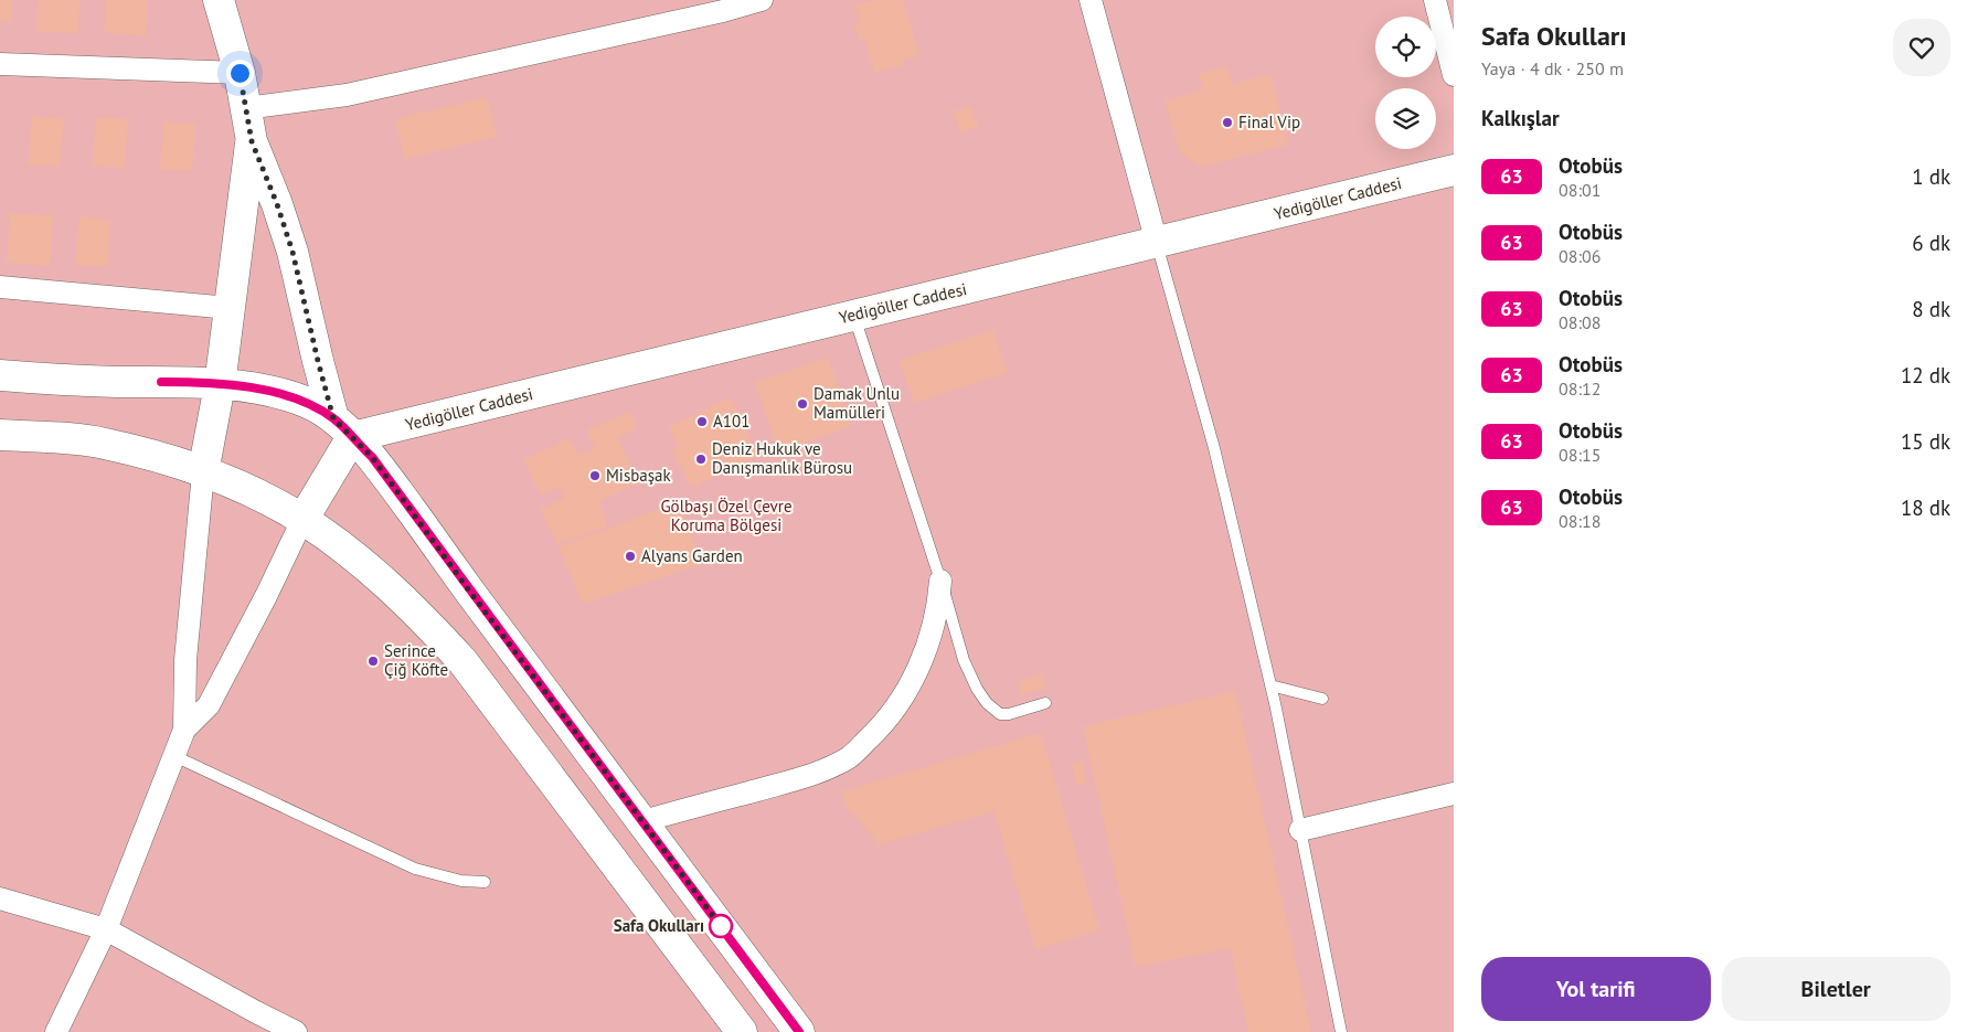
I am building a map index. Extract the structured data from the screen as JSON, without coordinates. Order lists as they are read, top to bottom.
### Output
{
  "streets": {
    "main road": ["Yedigöller Caddesi"]
  },
  "parks": ["Gölbaşı Özel Çevre Koruma Bölgesi"],
  "places": [
    "Final Vip",
    "Damak Unlu Mamülleri",
    "A101",
    "Deniz Hukuk ve Danışmanlık Bürosu",
    "Misbaşak",
    "Alyans Garden",
    "Serince Çiğ Köfte",
    "Safa Okulları"
  ],
  "lines": ["bus line 63"],
  "page": {
    "heading": [
      ["Safa Okulları", "Yaya · 4 dk · 250 m"],
      "Kalkışlar"
    ],
    "list": [
      {
        "mark": "63",
        "name": "Otobüs",
        "note": "08:01",
        "value": "1 dk"
      },
      {
        "mark": "63",
        "name": "Otobüs",
        "note": "08:06",
        "value": "6 dk"
      },
      {
        "mark": "63",
        "name": "Otobüs",
        "note": "08:08",
        "value": "8 dk"
      },
      {
        "mark": "63",
        "name": "Otobüs",
        "note": "08:12",
        "value": "12 dk"
      },
      {
        "mark": "63",
        "name": "Otobüs",
        "note": "08:15",
        "value": "15 dk"
      },
      {
        "mark": "63",
        "name": "Otobüs",
        "note": "08:18",
        "value": "18 dk"
      }
    ],
    "buttons": ["Yol tarifi", "Biletler"]
  }
}
